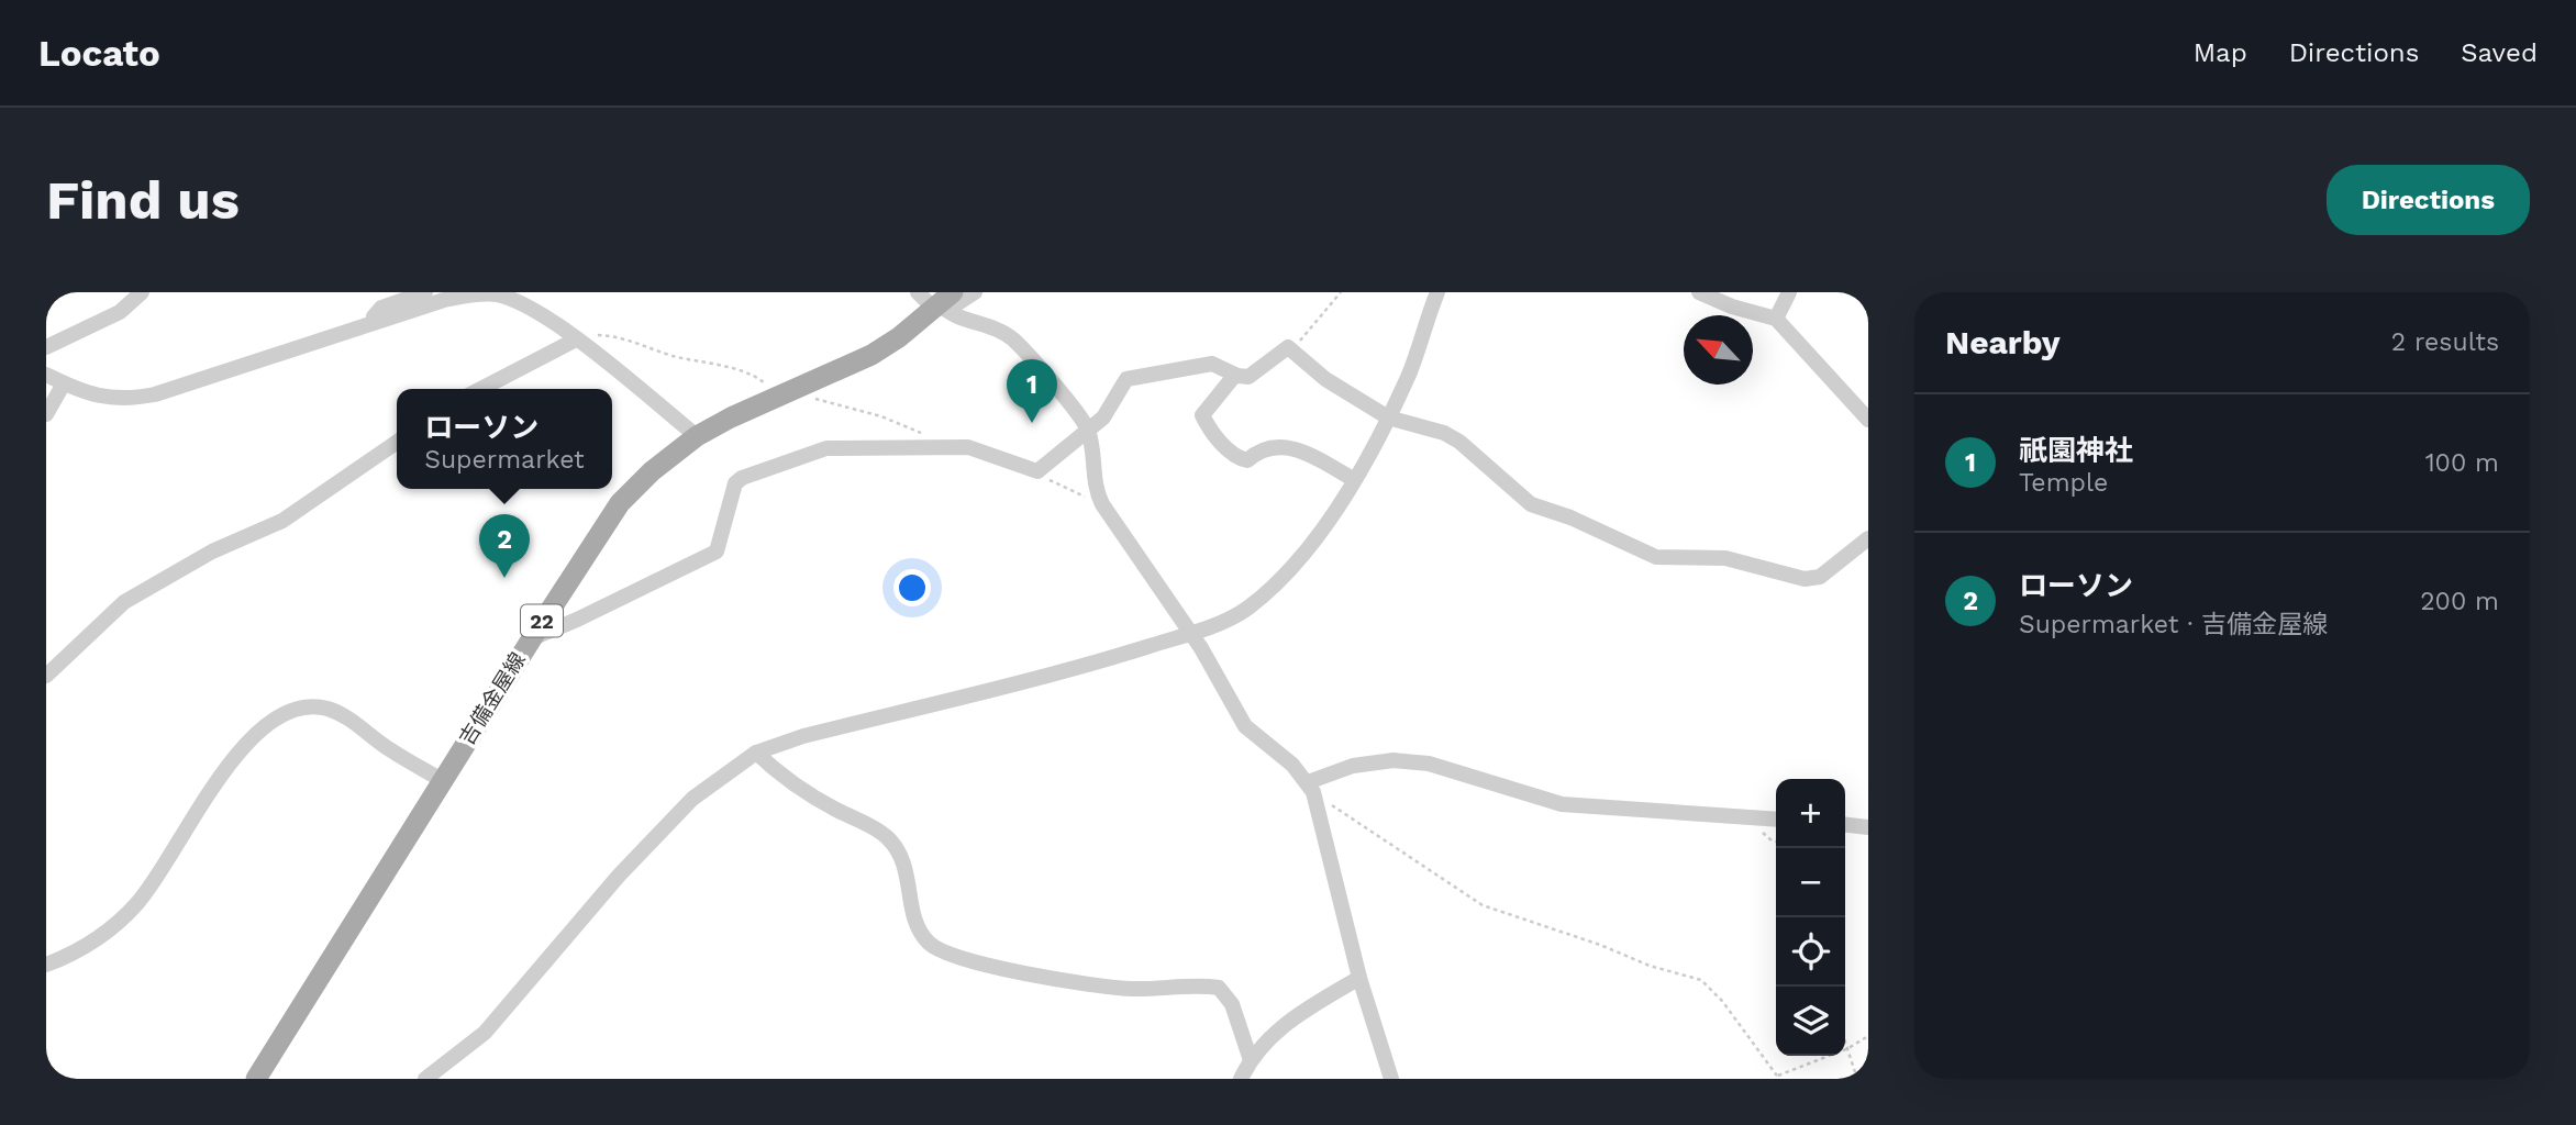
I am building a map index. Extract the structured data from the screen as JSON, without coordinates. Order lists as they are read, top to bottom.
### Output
{
  "streets": {
    "main road": ["22", "吉備金屋線"]
  },
  "north": "top left",
  "page": {
    "header": "Locato",
    "nav": ["Map", "Directions", "Saved"],
    "buttons": "Directions",
    "title": "Find us",
    "heading": ["Nearby", "2 results"],
    "pins": ["1", "2"],
    "popup": ["ローソン", "Supermarket"],
    "list": [
      {
        "mark": "1",
        "name": "祇園神社",
        "note": "Temple",
        "value": "100 m"
      },
      {
        "mark": "2",
        "name": "ローソン",
        "note": "Supermarket · 吉備金屋線",
        "value": "200 m"
      }
    ],
    "map_buttons": ["+", "−"]
  }
}
